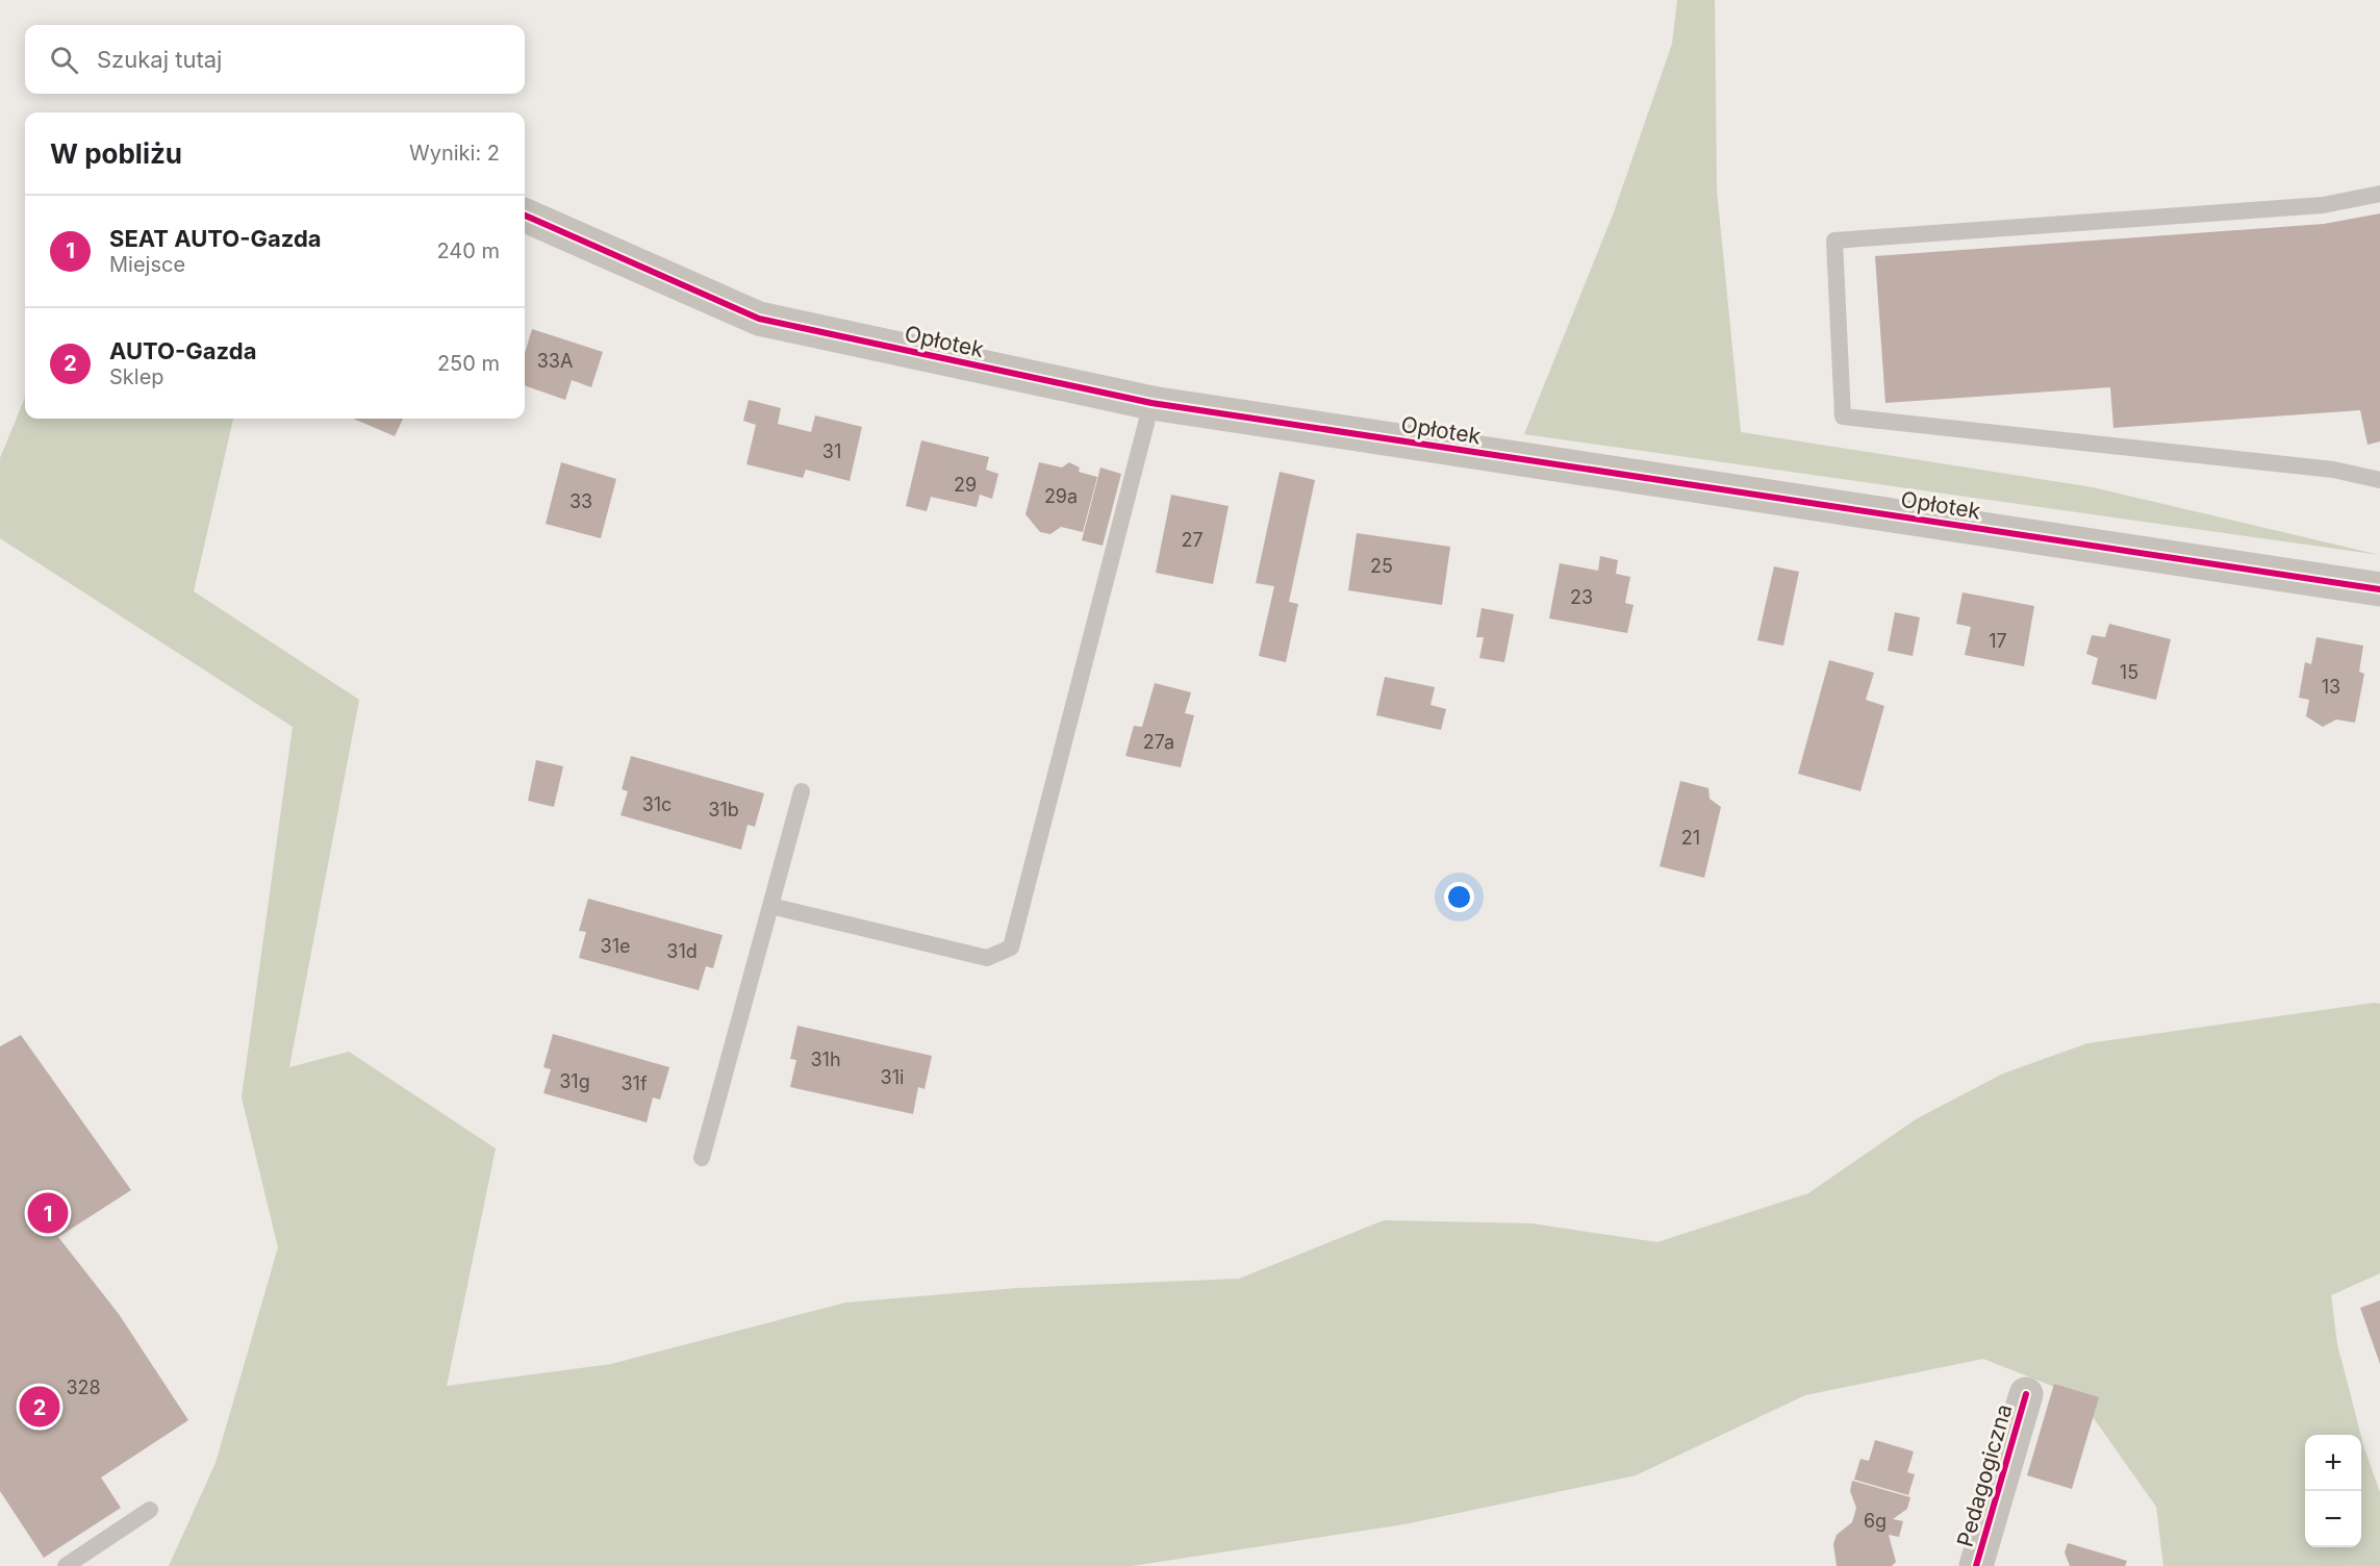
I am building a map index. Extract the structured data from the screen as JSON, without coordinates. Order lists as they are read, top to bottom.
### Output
{
  "streets": {
    "street": ["Opłotek", "Pedagogiczna"]
  },
  "house_numbers": [
    "33A",
    "31",
    "29",
    "29a",
    "33",
    "27",
    "25",
    "23",
    "17",
    "15",
    "13",
    "27a",
    "31c",
    "31b",
    "21",
    "31e",
    "31d",
    "31h",
    "31i",
    "31g",
    "31f",
    "328",
    "6g"
  ],
  "page": {
    "search": "Szukaj tutaj",
    "heading": ["W pobliżu", "Wyniki: 2"],
    "list": [
      {
        "mark": "1",
        "name": "SEAT AUTO-Gazda",
        "note": "Miejsce",
        "value": "240 m"
      },
      {
        "mark": "2",
        "name": "AUTO-Gazda",
        "note": "Sklep",
        "value": "250 m"
      }
    ],
    "pins": ["1", "2"],
    "map_buttons": ["+", "−"]
  }
}
